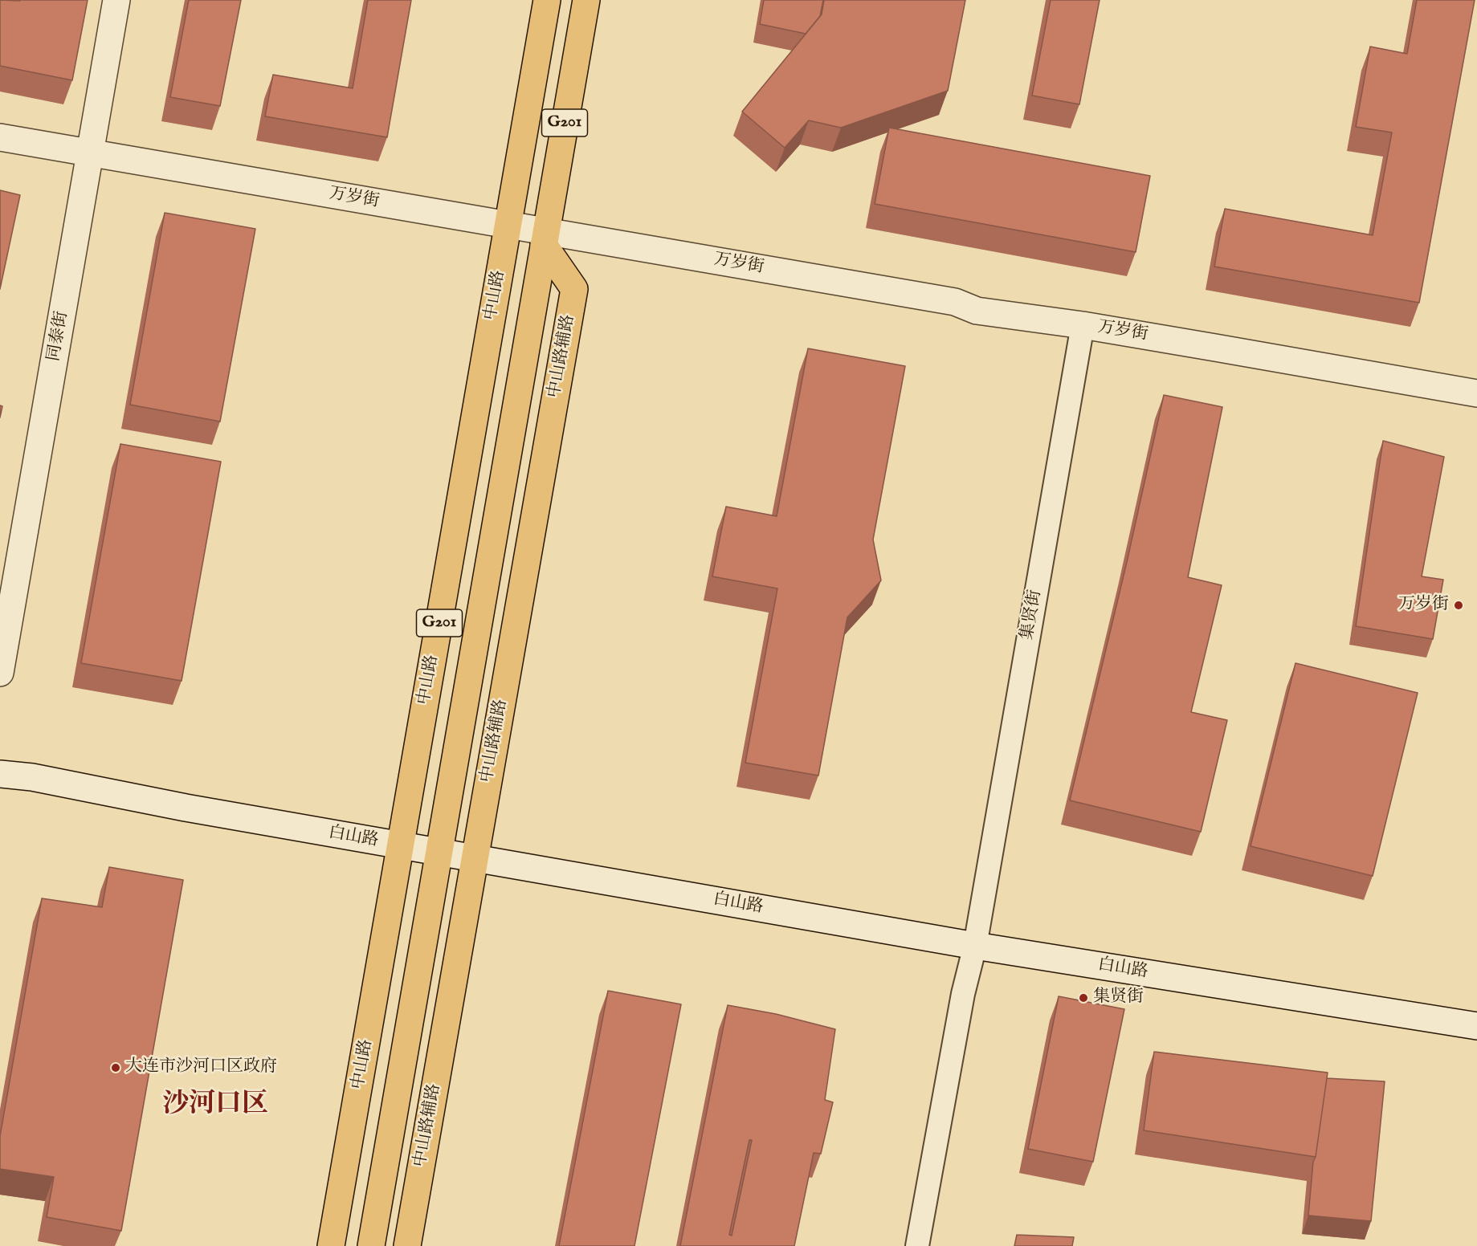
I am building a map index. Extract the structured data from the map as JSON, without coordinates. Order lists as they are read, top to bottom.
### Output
{
  "streets": {
    "main road": ["G201", "中山路", "中山路辅路"],
    "street": [
      "万岁街",
      "同泰街",
      "集贤街",
      "白山路"
    ]
  },
  "crossings": [
    ["G201", "万岁街"],
    ["G201", "中山路辅路"],
    ["G201", "白山路"],
    ["万岁街", "中山路"],
    ["万岁街", "同泰街"],
    ["万岁街", "中山路辅路"],
    ["万岁街", "集贤街"],
    ["中山路", "白山路"],
    ["中山路辅路", "白山路"],
    ["集贤街", "白山路"]
  ],
  "districts": ["沙河口区"],
  "places": ["万岁街", "集贤街", "大连市沙河口区政府"]
}
